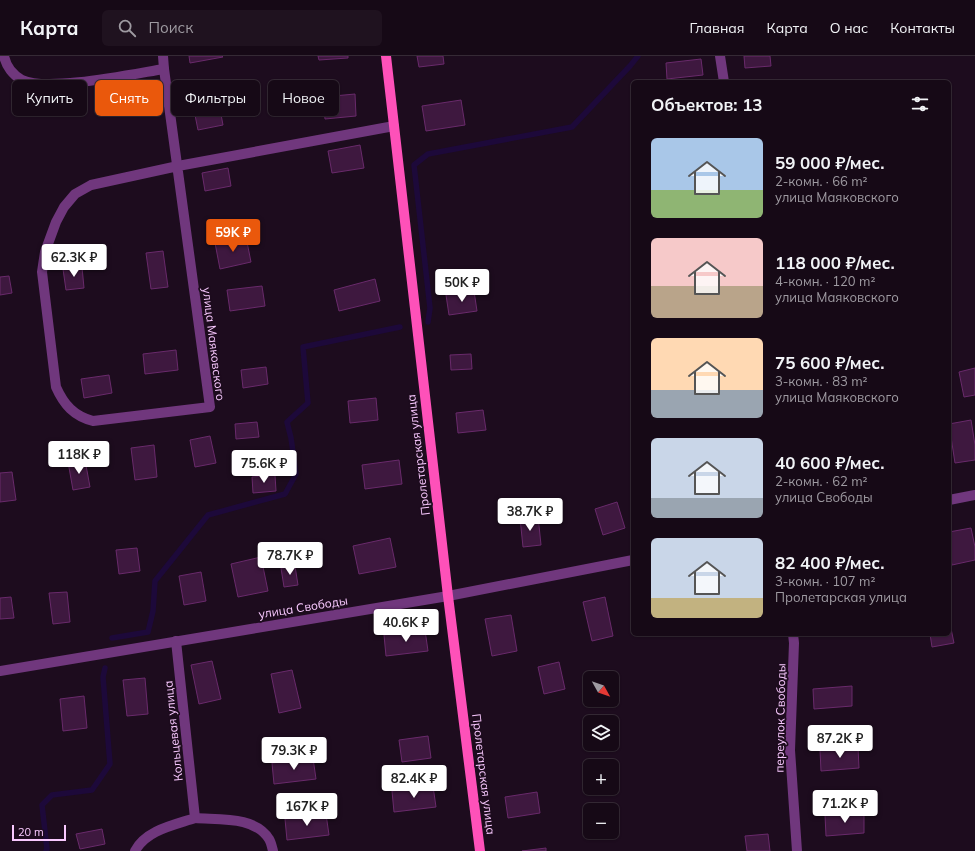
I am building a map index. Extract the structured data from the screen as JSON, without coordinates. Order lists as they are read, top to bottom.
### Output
{
  "streets": {
    "main road": ["Пролетарская улица"],
    "street": [
      "улица Маяковского",
      "улица Свободы",
      "переулок Свободы",
      "Кольцевая улица"
    ]
  },
  "crossings": [
    ["улица Маяковского", "Пролетарская улица"],
    ["Пролетарская улица", "улица Свободы"],
    ["улица Свободы", "Кольцевая улица"]
  ],
  "scale_bar": "20 m",
  "north": "bottom right",
  "page": {
    "header": "Карта",
    "search": "Поиск",
    "nav": [
      "Главная",
      "Карта",
      "О нас",
      "Контакты"
    ],
    "chip": [
      "Купить",
      "Снять",
      "Фильтры",
      "Новое"
    ],
    "heading": "Объектов: 13",
    "list": [
      {
        "name": "59 000 ₽/мес.",
        "note": "2-комн. · 66 m² · улица Маяковского"
      },
      {
        "name": "118 000 ₽/мес.",
        "note": "4-комн. · 120 m² · улица Маяковского"
      },
      {
        "name": "75 600 ₽/мес.",
        "note": "3-комн. · 83 m² · улица Маяковского"
      },
      {
        "name": "40 600 ₽/мес.",
        "note": "2-комн. · 62 m² · улица Свободы"
      },
      {
        "name": "82 400 ₽/мес.",
        "note": "3-комн. · 107 m² · Пролетарская улица"
      }
    ],
    "price": [
      "59K ₽",
      "62.3K ₽",
      "50K ₽",
      "118K ₽",
      "75.6K ₽",
      "38.7K ₽",
      "78.7K ₽",
      "40.6K ₽",
      "87.2K ₽",
      "79.3K ₽",
      "82.4K ₽",
      "71.2K ₽",
      "167K ₽"
    ],
    "map_buttons": ["+", "−"],
    "scale": "20 m"
  }
}
